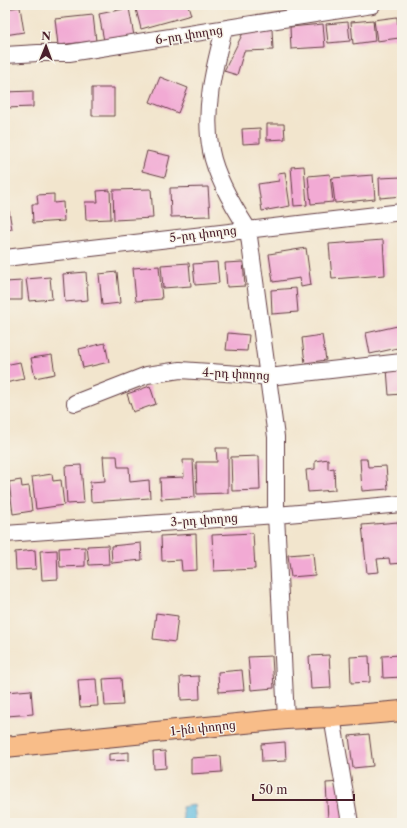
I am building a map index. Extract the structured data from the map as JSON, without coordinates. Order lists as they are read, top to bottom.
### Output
{
  "streets": {
    "main road": ["1-ին փողոց"],
    "street": [
      "6-րդ փողոց",
      "5-րդ փողոց",
      "4-րդ փողոց",
      "3-րդ փողոց"
    ]
  },
  "scale_bar": "50 m",
  "north": "top"
}
